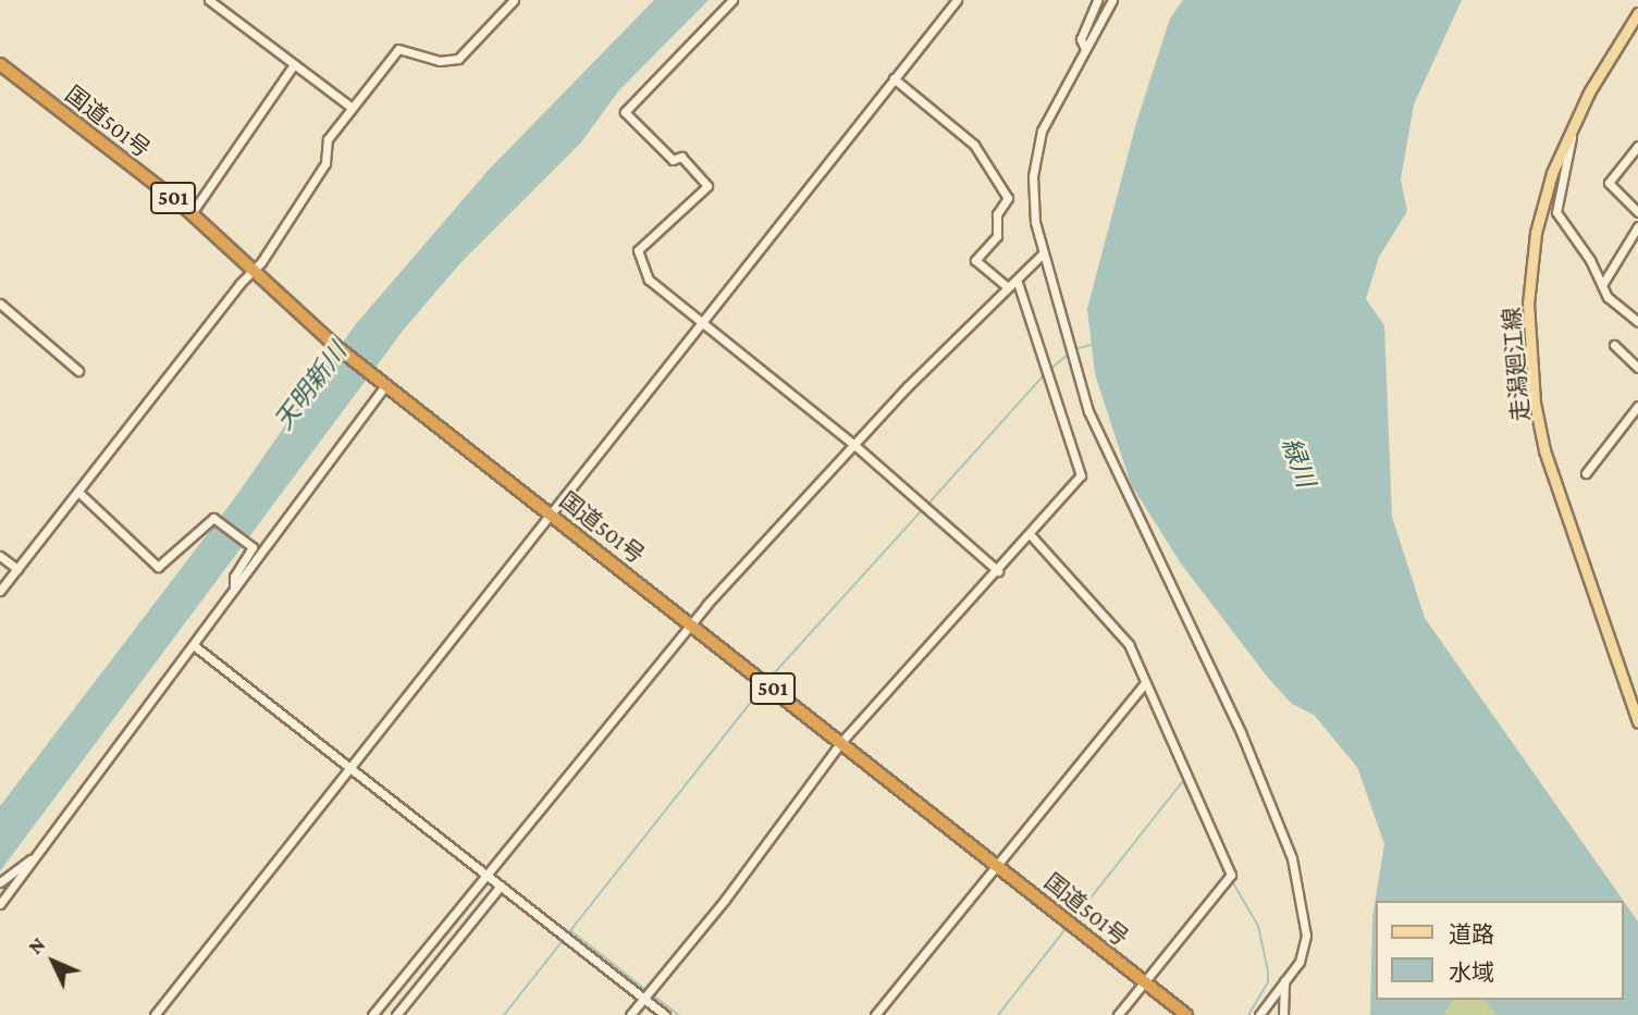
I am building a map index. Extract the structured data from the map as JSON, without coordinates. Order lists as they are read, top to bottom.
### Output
{
  "streets": {
    "highway": ["国道501号", "501"],
    "main road": ["走潟廻江線"]
  },
  "water": ["天明新川", "緑川"],
  "legend": ["道路", "水域"],
  "north": "top left"
}
